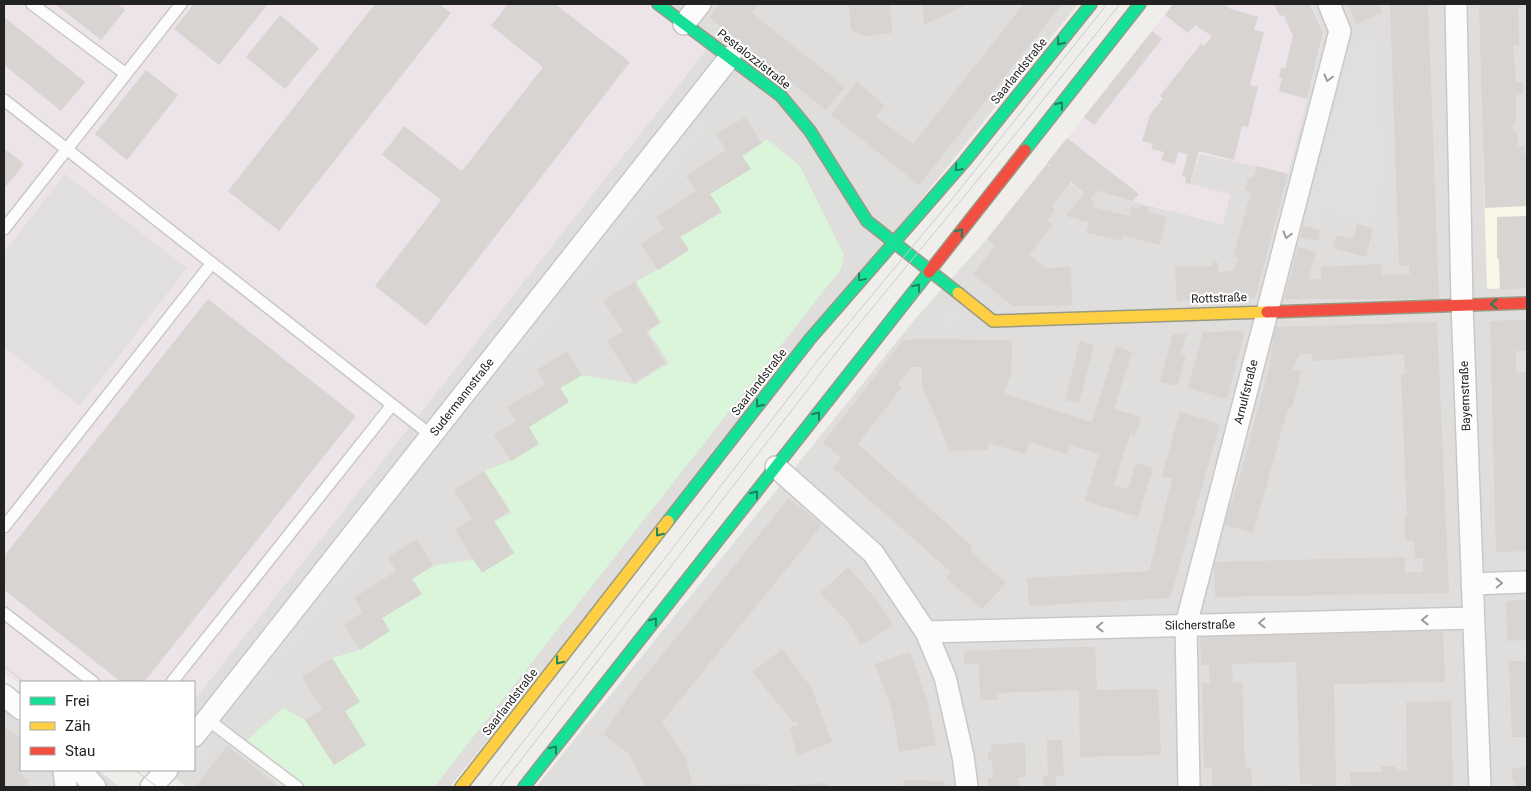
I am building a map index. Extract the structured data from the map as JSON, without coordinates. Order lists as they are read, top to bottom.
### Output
{
  "streets": {
    "main road": ["Pestalozzistraße", "Saarlandstraße", "Rottstraße"],
    "street": [
      "Arnulfstraße",
      "Bayernstraße",
      "Sudermannstraße",
      "Silcherstraße"
    ]
  },
  "crossings": [
    ["Pestalozzistraße", "Saarlandstraße"],
    ["Pestalozzistraße", "Rottstraße"],
    ["Pestalozzistraße", "Sudermannstraße"],
    ["Rottstraße", "Arnulfstraße"],
    ["Rottstraße", "Bayernstraße"],
    ["Arnulfstraße", "Silcherstraße"],
    ["Bayernstraße", "Silcherstraße"]
  ],
  "one_way": ["Arnulfstraße", "Silcherstraße"],
  "legend": ["Frei", "Zäh", "Stau"]
}
